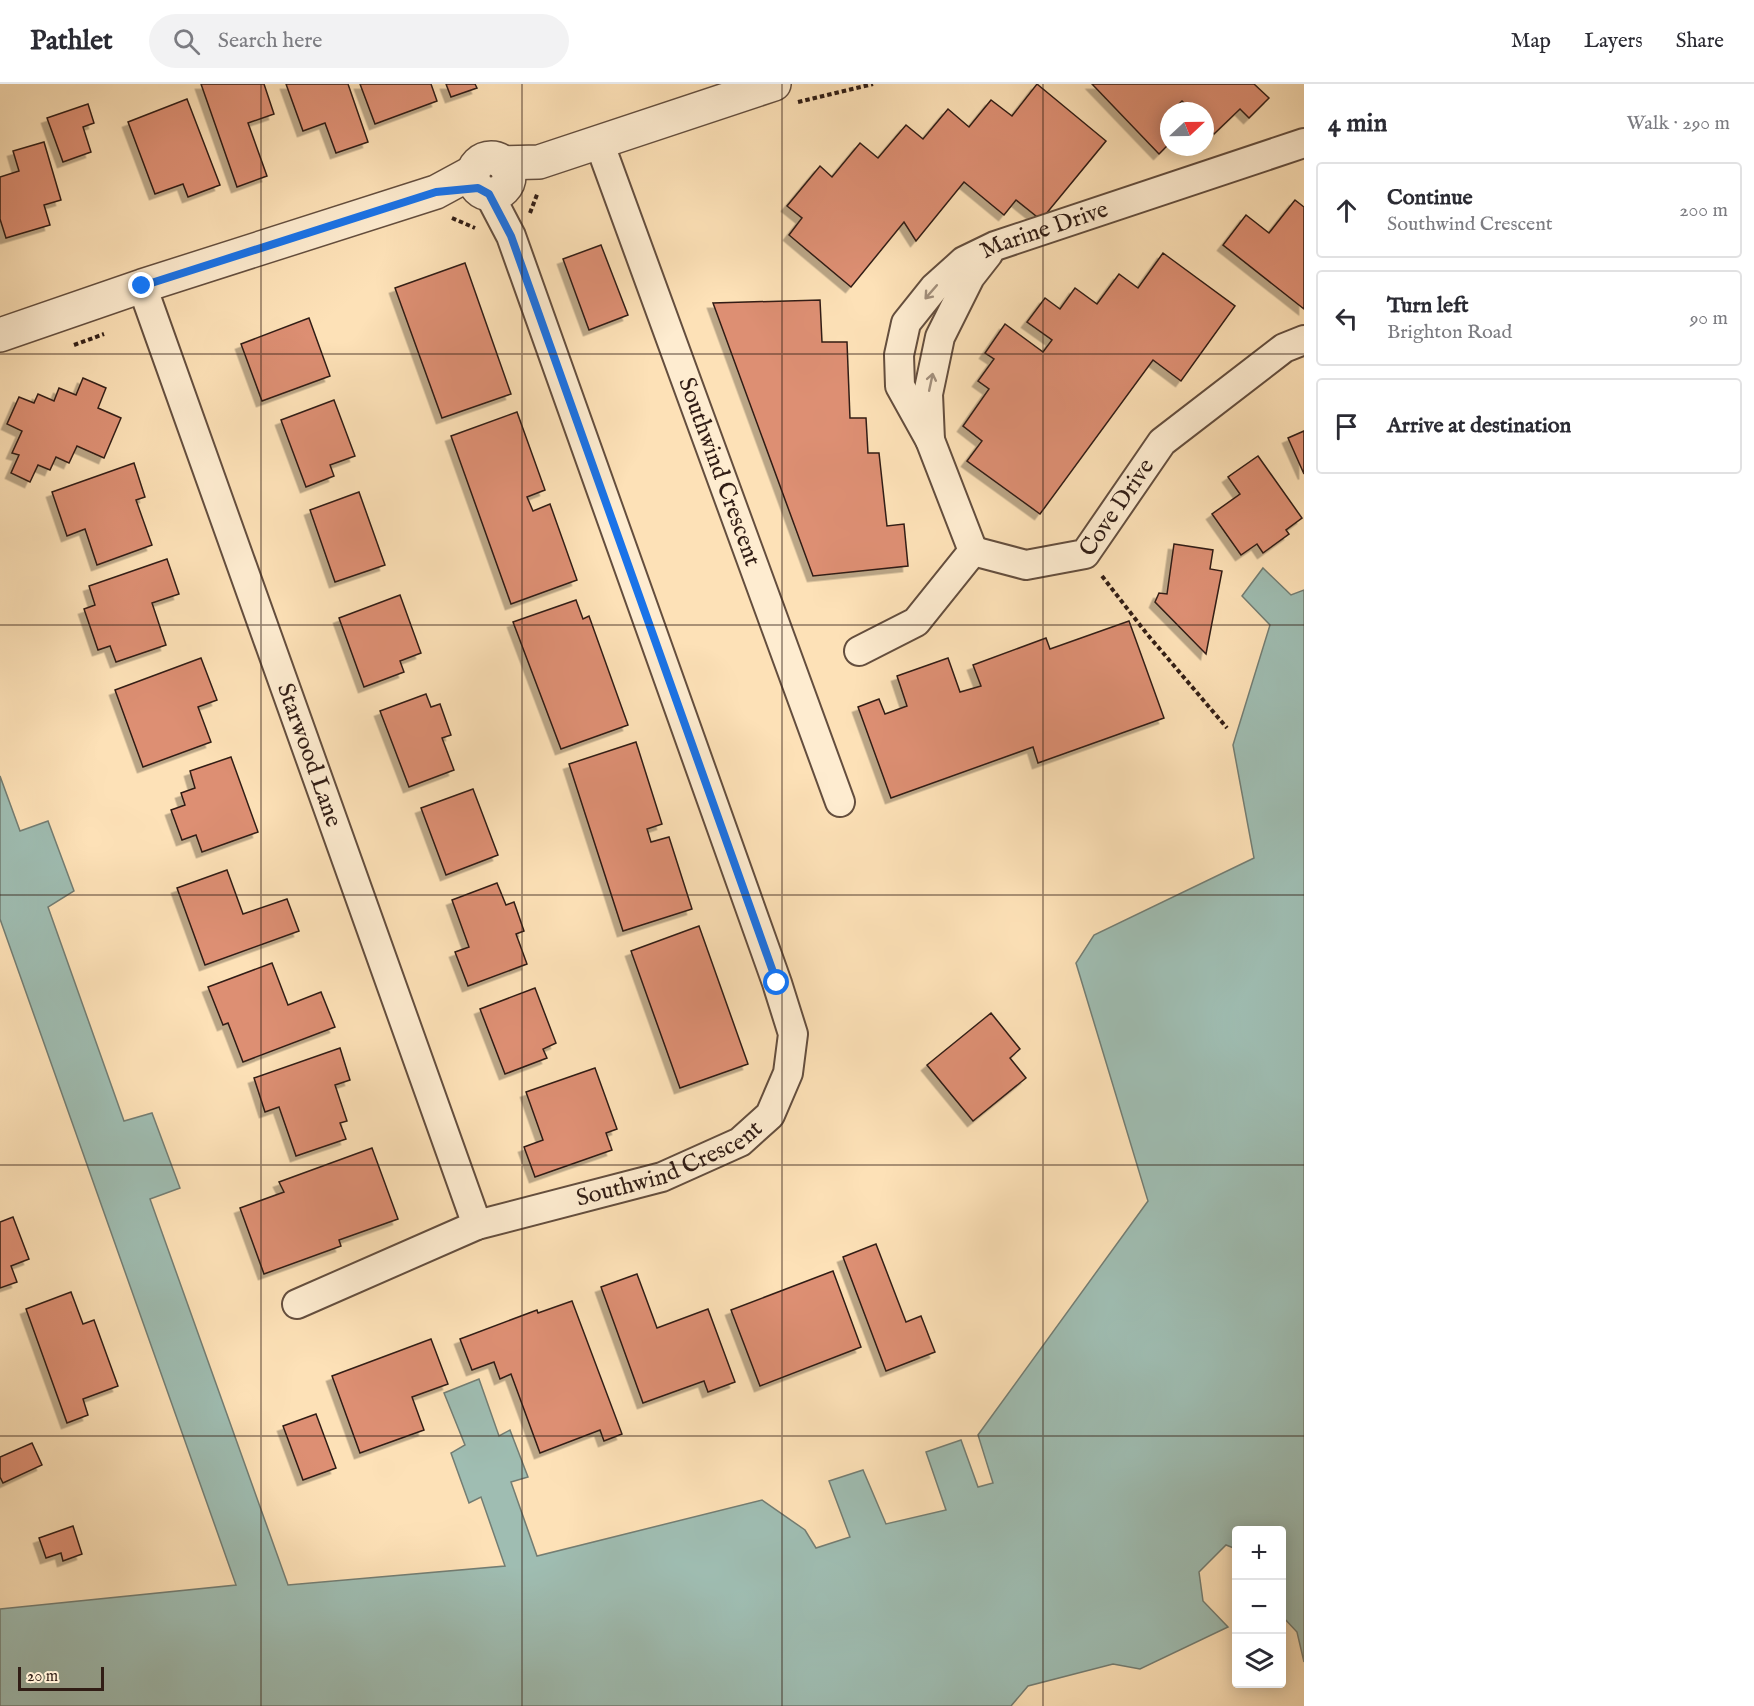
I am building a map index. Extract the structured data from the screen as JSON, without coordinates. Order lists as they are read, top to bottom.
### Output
{
  "streets": {
    "street": [
      "Marine Drive",
      "Southwind Crescent",
      "Cove Drive",
      "Starwood Lane"
    ]
  },
  "crossings": [
    ["Marine Drive", "Cove Drive"],
    ["Southwind Crescent", "Starwood Lane"]
  ],
  "scale_bar": "20 m",
  "north": "right",
  "page": {
    "header": "Pathlet",
    "search": "Search here",
    "nav": ["Map", "Layers", "Share"],
    "heading": ["4 min", "Walk · 290 m"],
    "list": [
      ["Continue", "Southwind Crescent", "200 m"],
      ["Turn left", "Brighton Road", "90 m"],
      "Arrive at destination"
    ],
    "map_buttons": ["+", "−"],
    "scale": "20 m"
  }
}
